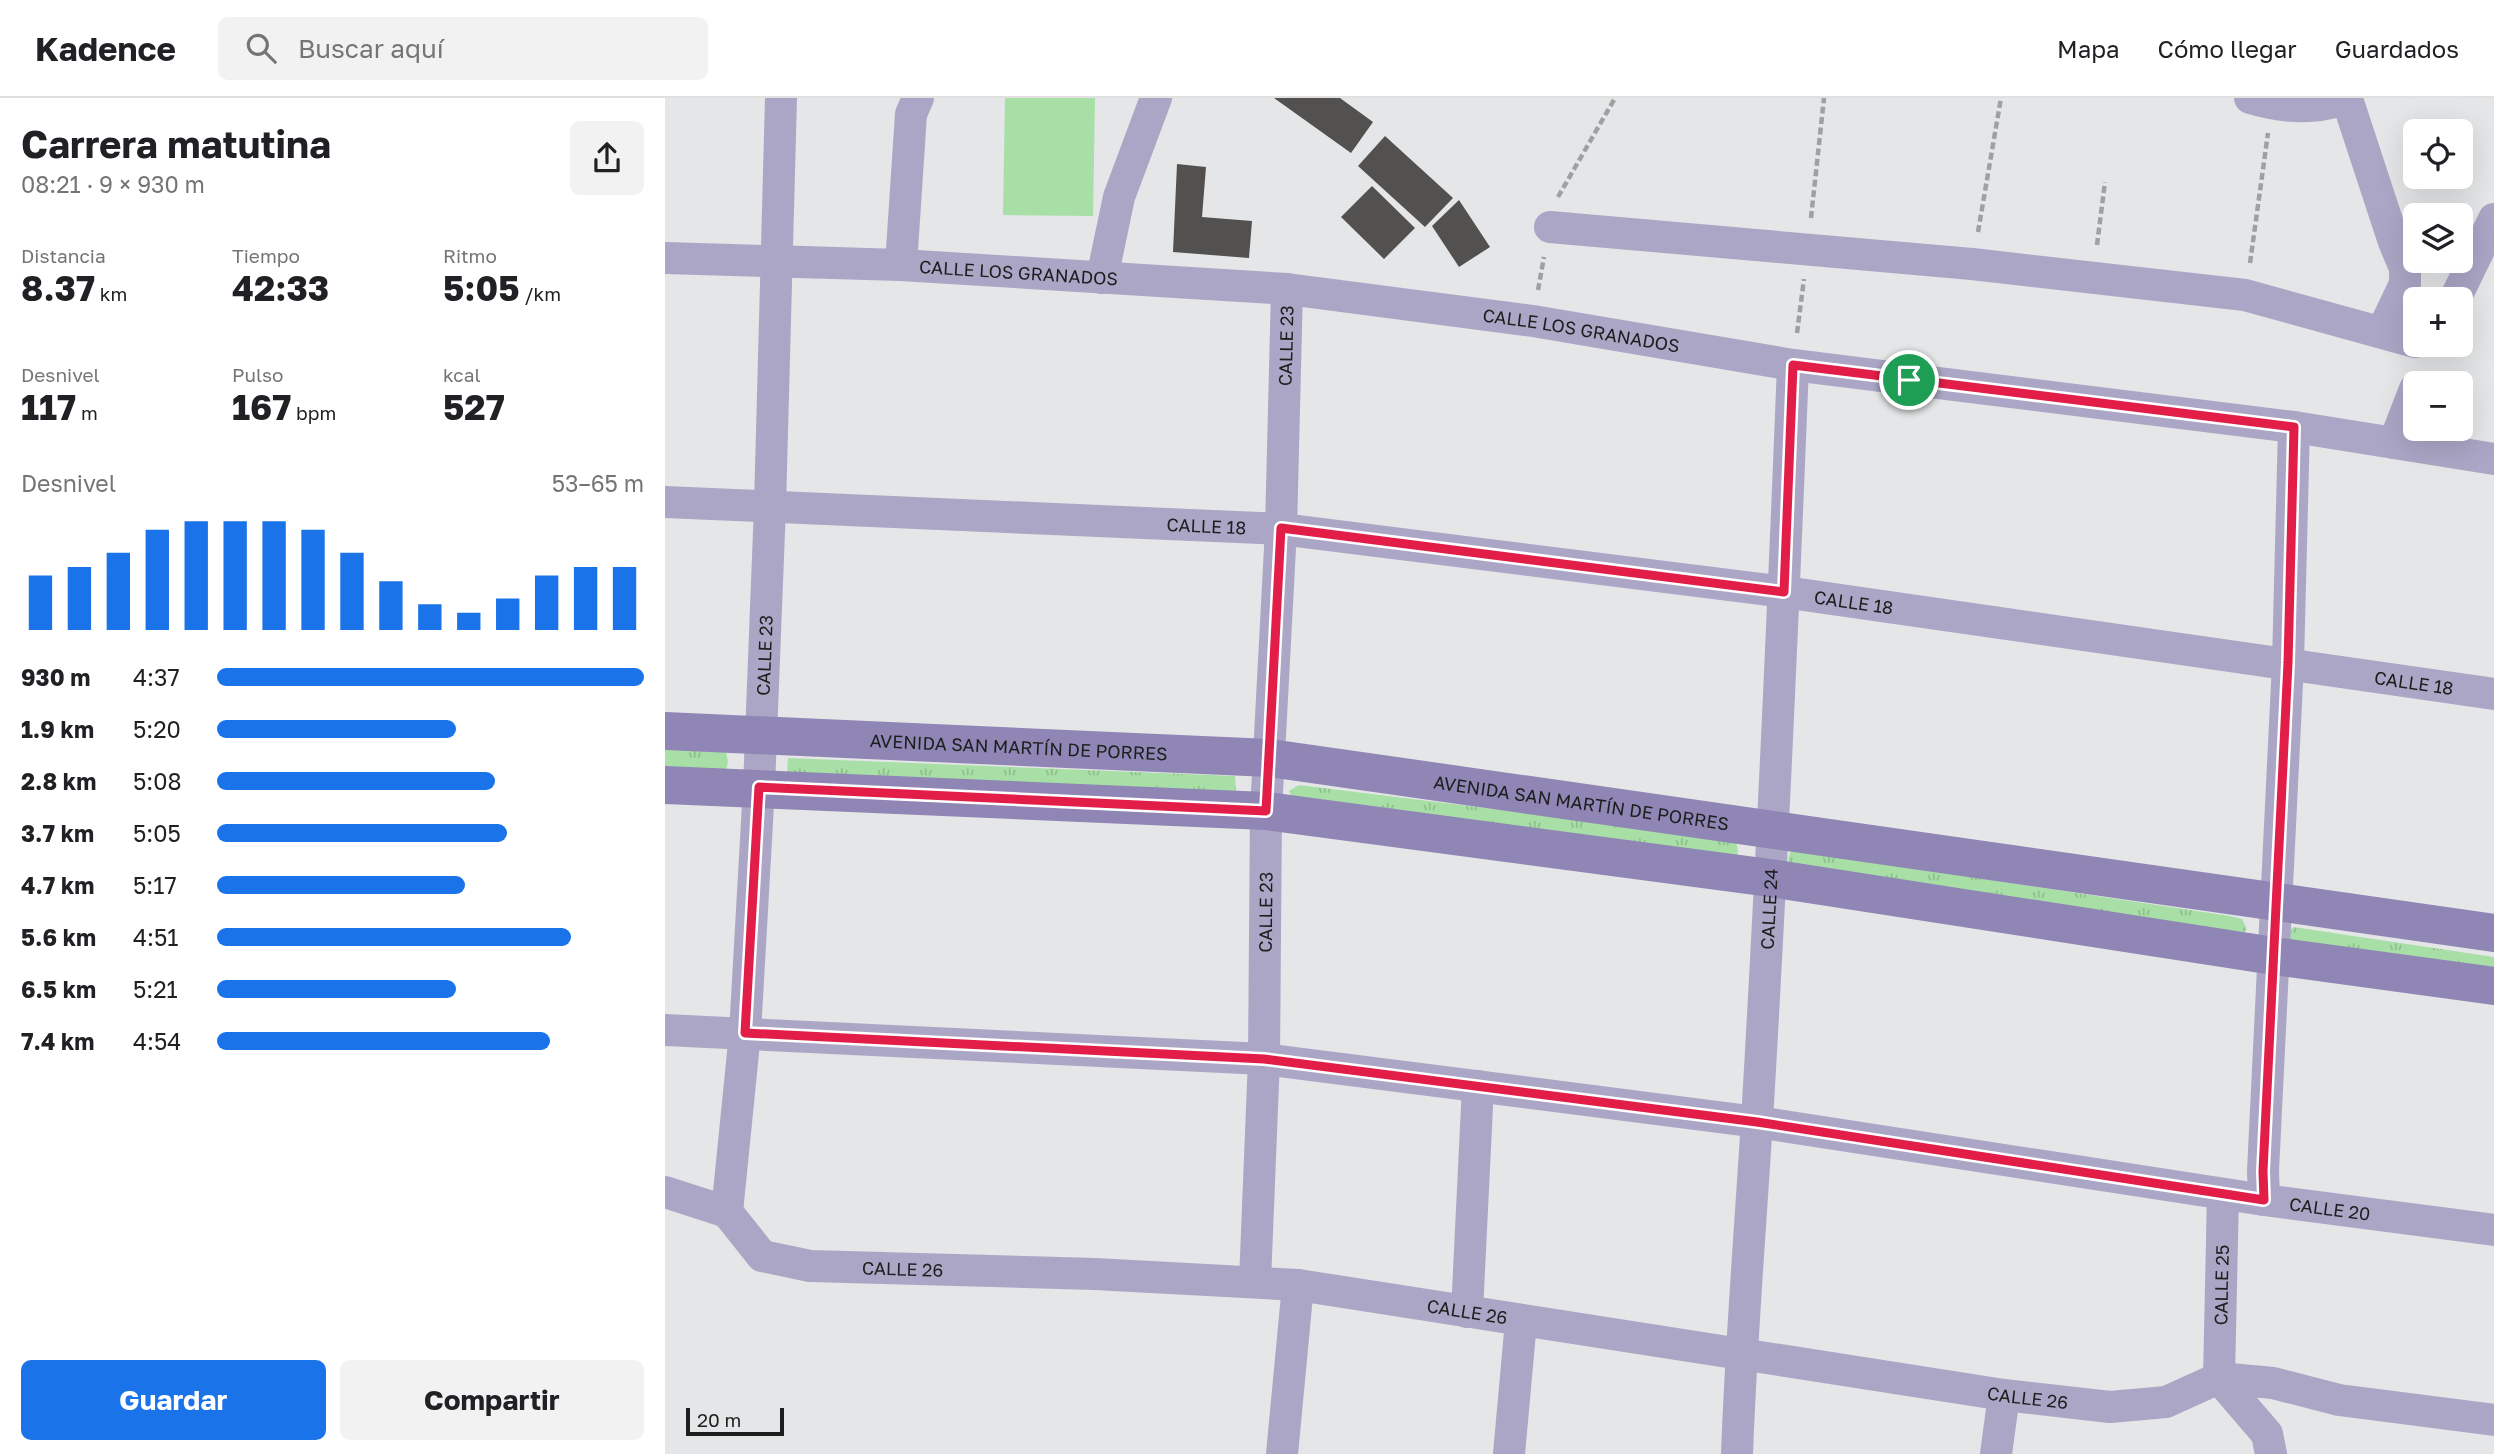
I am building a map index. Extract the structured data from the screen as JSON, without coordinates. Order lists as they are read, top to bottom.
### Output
{
  "streets": {
    "main road": ["AVENIDA SAN MARTÍN DE PORRES"],
    "street": [
      "CALLE LOS GRANADOS",
      "CALLE 23",
      "CALLE 18",
      "CALLE 24",
      "CALLE 20",
      "CALLE 26",
      "CALLE 25"
    ]
  },
  "crossings": [
    ["CALLE LOS GRANADOS", "CALLE 23"],
    ["CALLE LOS GRANADOS", "CALLE 24"],
    ["CALLE 23", "CALLE 18"],
    ["CALLE 23", "AVENIDA SAN MARTÍN DE PORRES"],
    ["CALLE 23", "CALLE 20"],
    ["CALLE 23", "CALLE 26"],
    ["CALLE 18", "CALLE 24"],
    ["AVENIDA SAN MARTÍN DE PORRES", "CALLE 24"],
    ["CALLE 24", "CALLE 20"],
    ["CALLE 24", "CALLE 26"],
    ["CALLE 20", "CALLE 25"],
    ["CALLE 26", "CALLE 25"]
  ],
  "scale_bar": "20 m",
  "page": {
    "header": "Kadence",
    "search": "Buscar aquí",
    "nav": ["Mapa", "Cómo llegar", "Guardados"],
    "heading": ["Carrera matutina", "08:21 · 9 × 930 m"],
    "map_buttons": ["+", "−"],
    "stats": [
      ["Distancia", "8.37 km"],
      ["Tiempo", "42:33"],
      ["Ritmo", "5:05 /km"],
      ["Desnivel", "117 m"],
      ["Pulso", "167 bpm"],
      ["kcal", "527"]
    ],
    "chart": ["Desnivel", "53–65 m"],
    "list": [
      {
        "name": "930 m",
        "note": "4:37"
      },
      {
        "name": "1.9 km",
        "note": "5:20"
      },
      {
        "name": "2.8 km",
        "note": "5:08"
      },
      {
        "name": "3.7 km",
        "note": "5:05"
      },
      {
        "name": "4.7 km",
        "note": "5:17"
      },
      {
        "name": "5.6 km",
        "note": "4:51"
      },
      {
        "name": "6.5 km",
        "note": "5:21"
      },
      {
        "name": "7.4 km",
        "note": "4:54"
      }
    ],
    "buttons": ["Guardar", "Compartir"],
    "scale": "20 m"
  }
}
